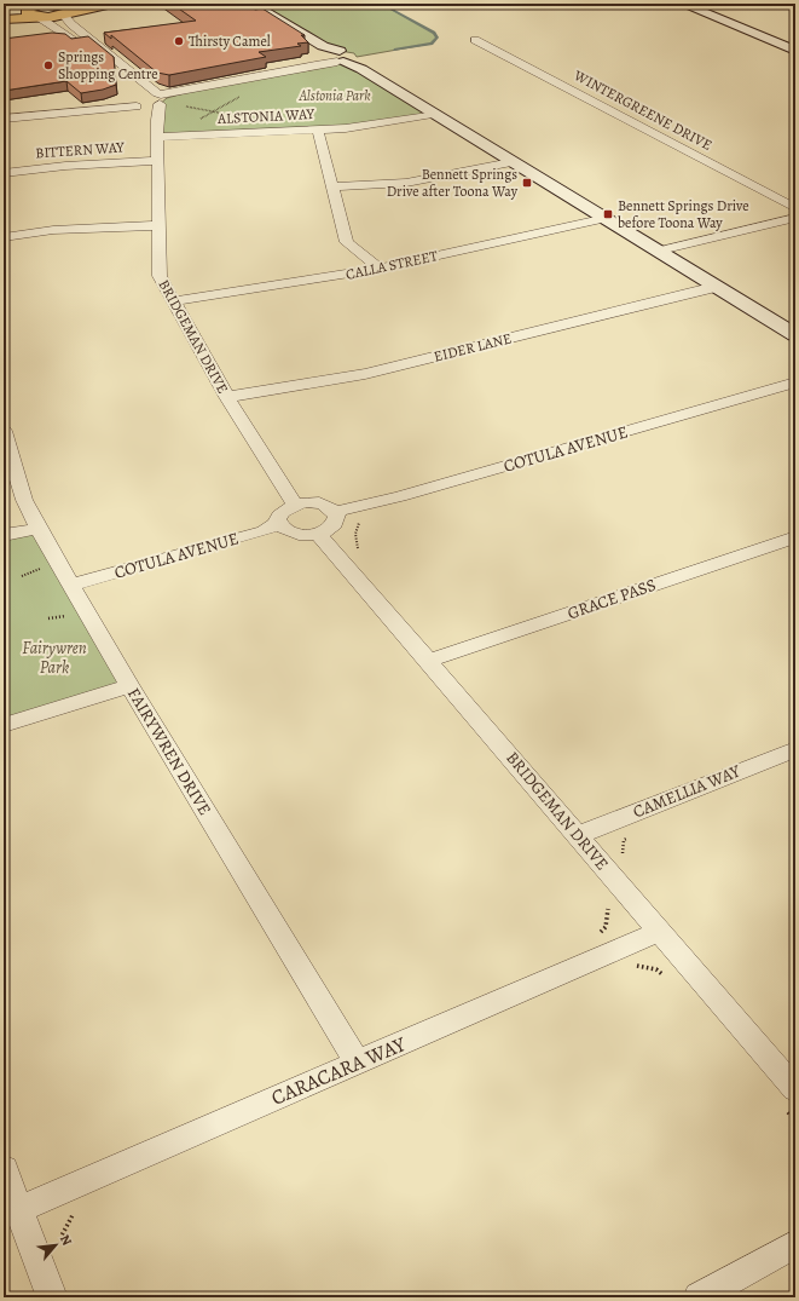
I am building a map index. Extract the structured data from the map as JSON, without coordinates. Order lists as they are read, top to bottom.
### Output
{
  "streets": {
    "street": [
      "WINTERGREENE DRIVE",
      "ALSTONIA WAY",
      "BITTERN WAY",
      "CALLA STREET",
      "BRIDGEMAN DRIVE",
      "EIDER LANE",
      "COTULA AVENUE",
      "GRACE PASS",
      "FAIRYWREN DRIVE",
      "CAMELLIA WAY",
      "CARACARA WAY"
    ]
  },
  "crossings": [
    ["ALSTONIA WAY", "BRIDGEMAN DRIVE"],
    ["BITTERN WAY", "BRIDGEMAN DRIVE"],
    ["CALLA STREET", "BRIDGEMAN DRIVE"],
    ["BRIDGEMAN DRIVE", "EIDER LANE"],
    ["BRIDGEMAN DRIVE", "GRACE PASS"],
    ["BRIDGEMAN DRIVE", "CAMELLIA WAY"],
    ["BRIDGEMAN DRIVE", "CARACARA WAY"],
    ["COTULA AVENUE", "FAIRYWREN DRIVE"],
    ["FAIRYWREN DRIVE", "CARACARA WAY"]
  ],
  "parks": ["Alstonia Park", "Fairywren Park"],
  "places": {
    "other": ["Thirsty Camel", "Springs Shopping Centre"],
    "transit": ["Bennett Springs Drive after Toona Way", "Bennett Springs Drive before Toona Way"]
  },
  "north": "top right"
}
